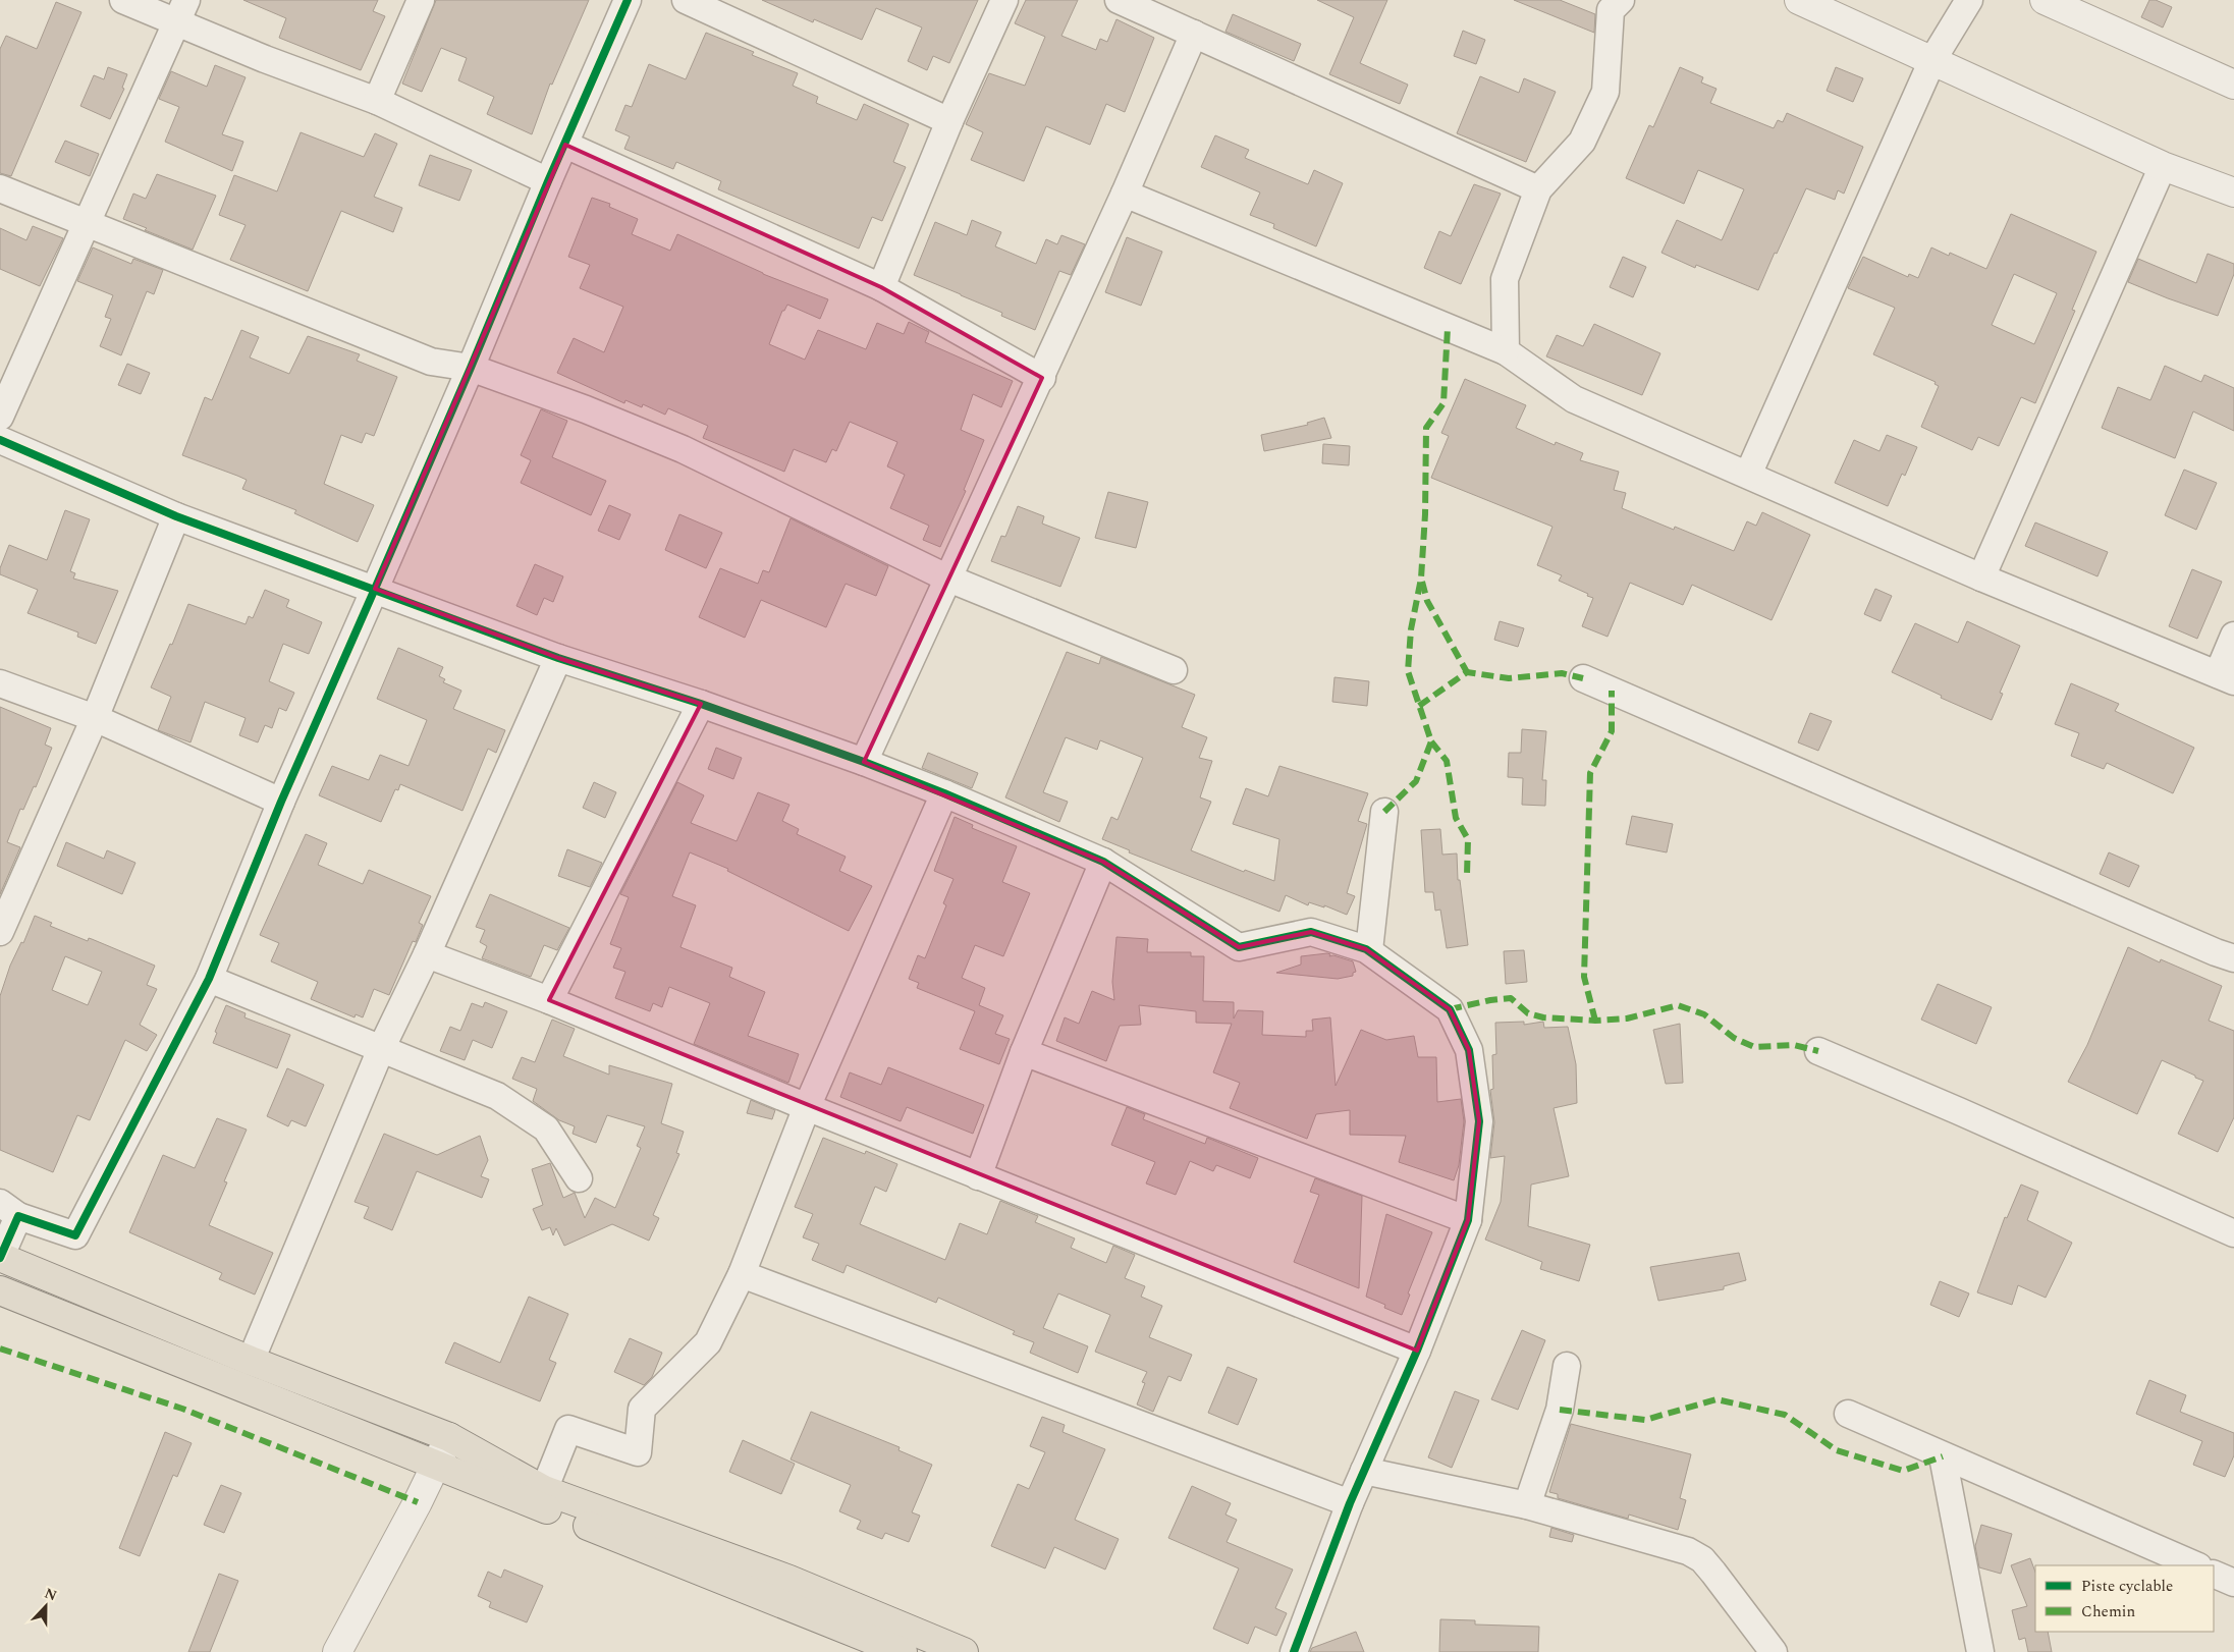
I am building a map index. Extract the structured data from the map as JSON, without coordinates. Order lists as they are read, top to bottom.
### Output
{
  "legend": ["Piste cyclable", "Chemin"],
  "north": "top"
}
